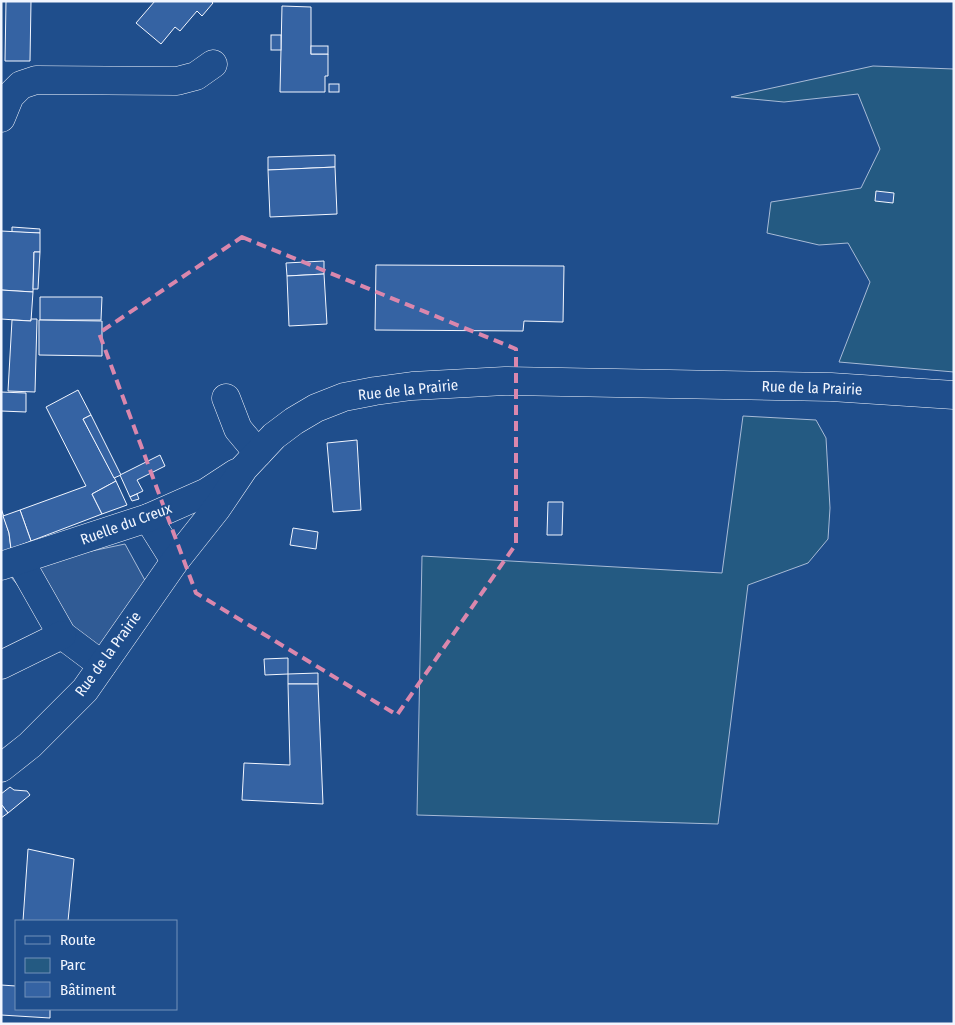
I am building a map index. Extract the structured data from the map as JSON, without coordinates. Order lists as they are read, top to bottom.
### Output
{
  "streets": {
    "street": ["Rue de la Prairie", "Ruelle du Creux"]
  },
  "crossings": [
    ["Rue de la Prairie", "Ruelle du Creux"]
  ],
  "legend": ["Route", "Parc", "Bâtiment"]
}
